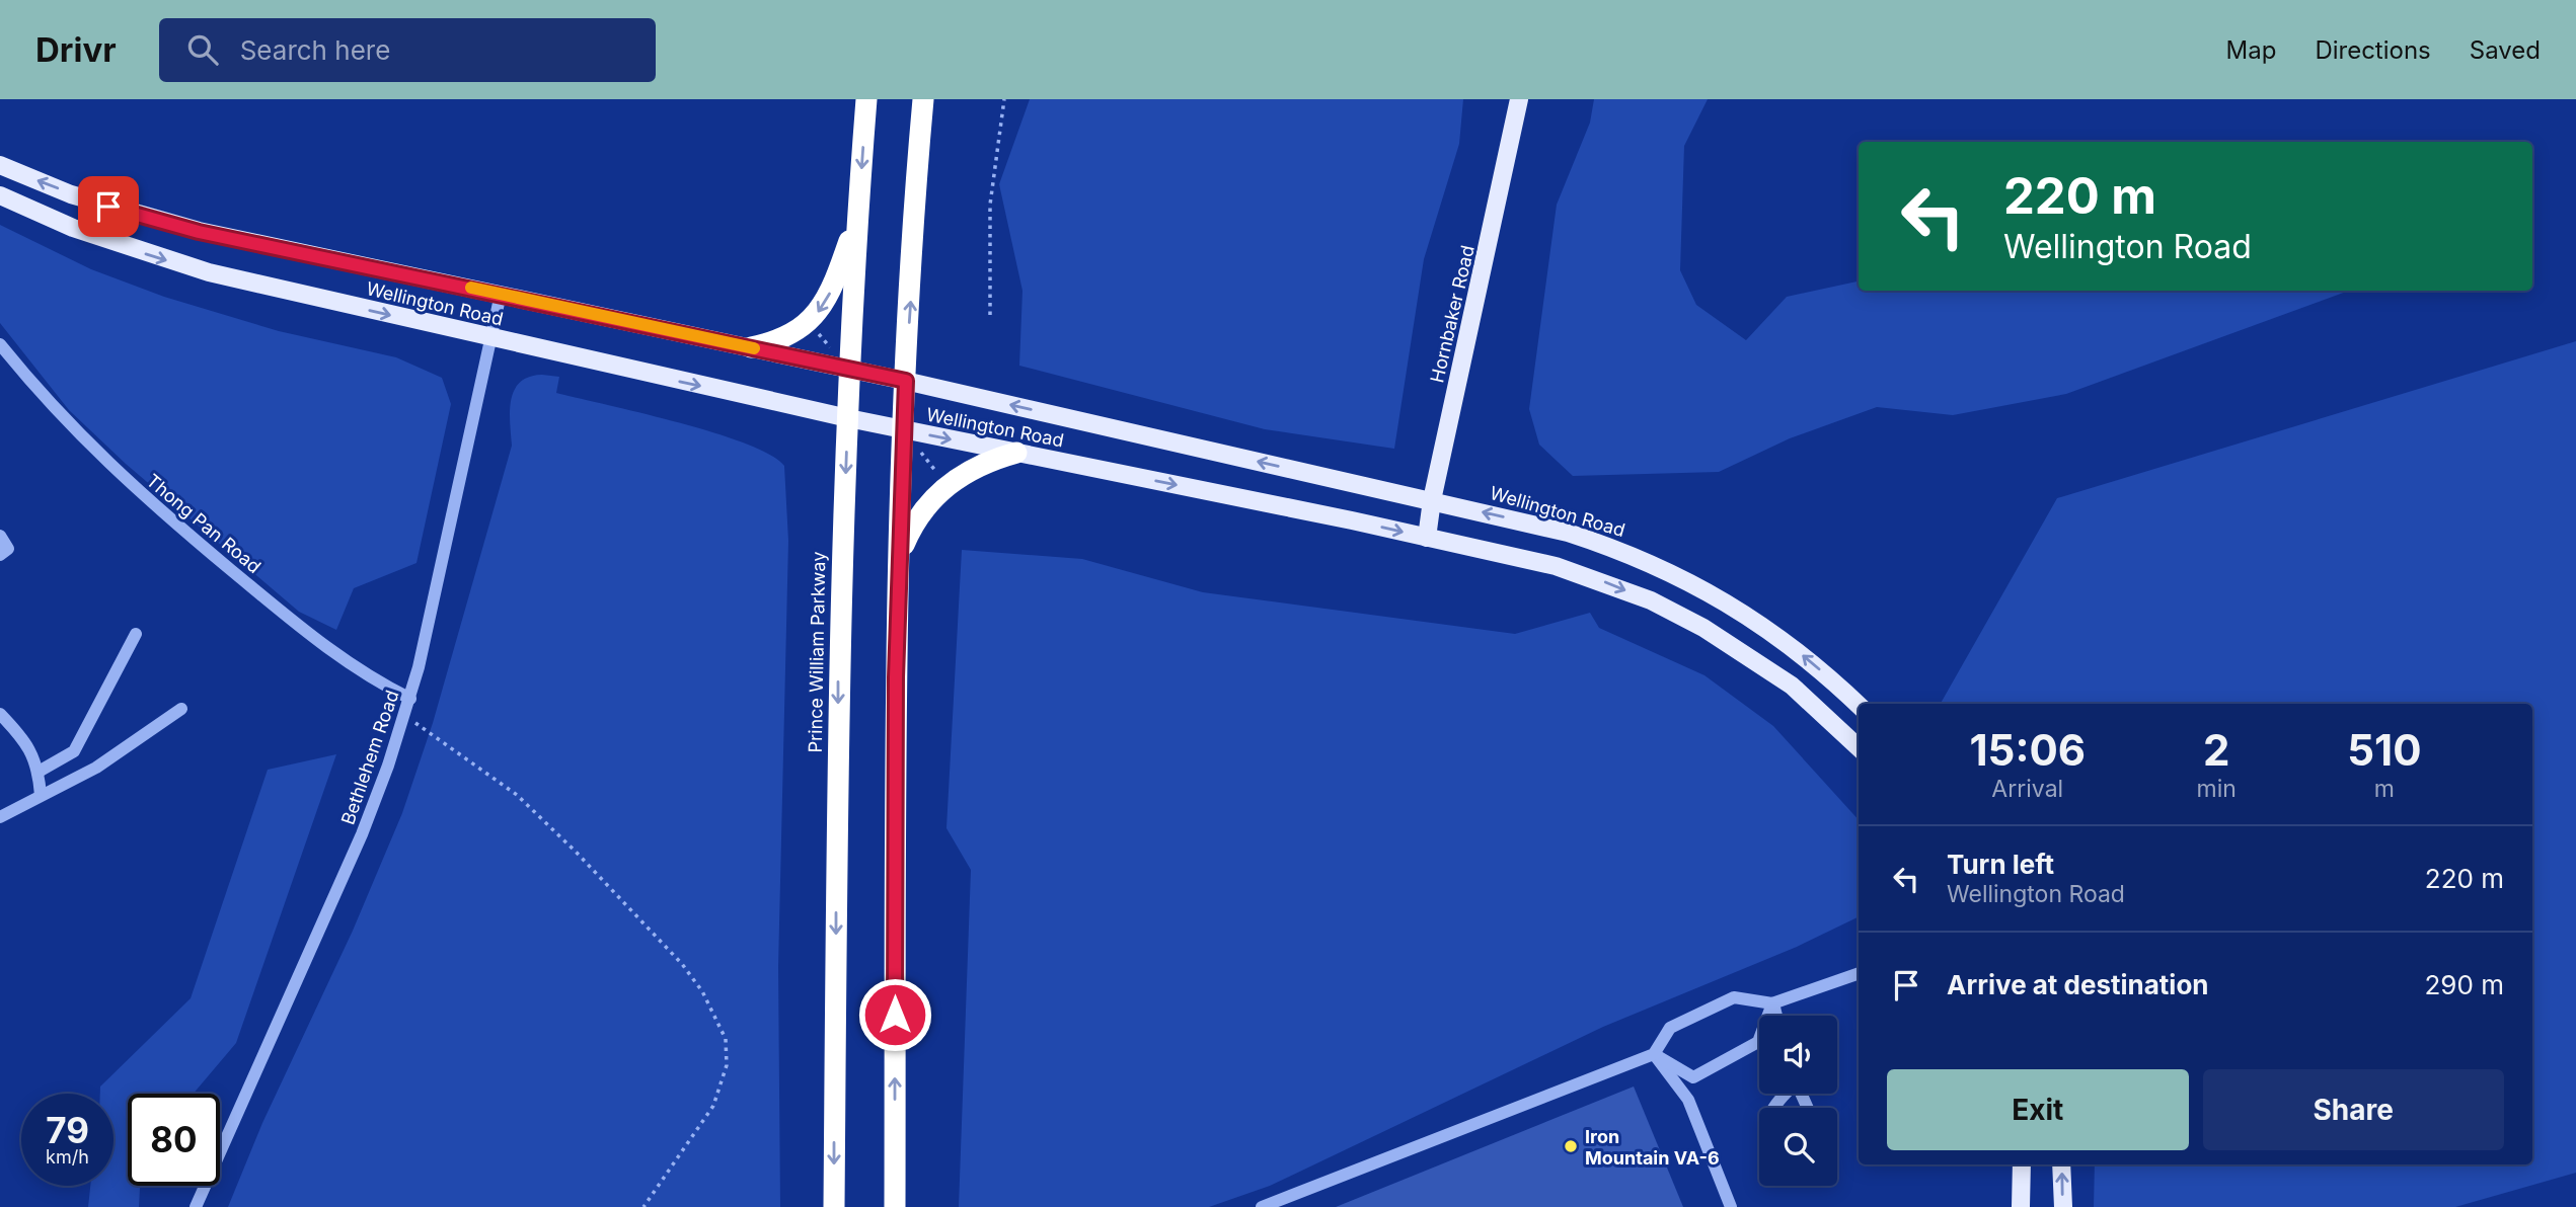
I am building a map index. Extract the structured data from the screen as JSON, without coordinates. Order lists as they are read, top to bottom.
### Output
{
  "streets": {
    "highway": ["Prince William Parkway"],
    "main road": ["Wellington Road", "Hornbaker Road"],
    "street": ["Thong Pan Road", "Bethlehem Road"]
  },
  "crossings": [
    ["Wellington Road", "Hornbaker Road"],
    ["Wellington Road", "Prince William Parkway"],
    ["Wellington Road", "Bethlehem Road"],
    ["Thong Pan Road", "Bethlehem Road"]
  ],
  "places": ["Iron Mountain VA-6"],
  "page": {
    "header": "Drivr",
    "search": "Search here",
    "nav": ["Map", "Directions", "Saved"],
    "turn": ["220 m", "Wellington Road"],
    "eta": [
      "15:06",
      "Arrival",
      "2",
      "min",
      "510",
      "m"
    ],
    "list": [
      {
        "name": "Turn left",
        "note": "Wellington Road",
        "value": "220 m"
      },
      {
        "name": "Arrive at destination",
        "value": "290 m"
      }
    ],
    "buttons": ["Exit", "Share"],
    "speed": "79 km/h",
    "limit": "80"
  }
}
